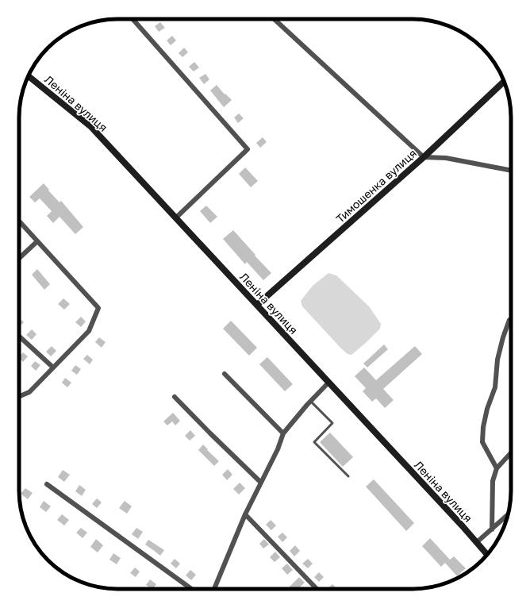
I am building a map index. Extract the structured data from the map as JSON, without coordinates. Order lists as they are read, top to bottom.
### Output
{
  "streets": {
    "street": ["Леніна вулиця", "Тимошенка вулиця"]
  },
  "crossings": [
    ["Леніна вулиця", "Тимошенка вулиця"]
  ]
}
